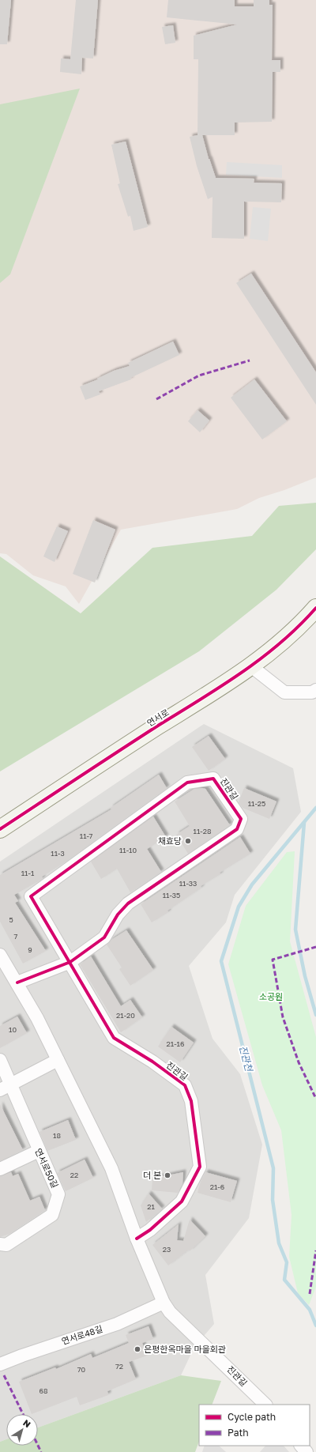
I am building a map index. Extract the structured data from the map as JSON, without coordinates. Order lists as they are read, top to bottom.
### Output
{
  "streets": {
    "main road": ["연서로"],
    "street": ["진관길", "연서로50길", "연서로48길"]
  },
  "crossings": [
    ["진관길", "연서로48길"]
  ],
  "water": ["진관천"],
  "parks": ["소공원"],
  "places": ["채효당", "더 본", "은평한옥마을 마을회관"],
  "house_numbers": [
    "11-25",
    "11-28",
    "11-7",
    "11-10",
    "11-3",
    "11-1",
    "11-33",
    "11-35",
    "5",
    "7",
    "9",
    "21-20",
    "10",
    "21-16",
    "18",
    "22",
    "21-6",
    "21",
    "23",
    "72",
    "70",
    "68"
  ],
  "legend": ["Cycle path", "Path"],
  "north": "top right"
}
